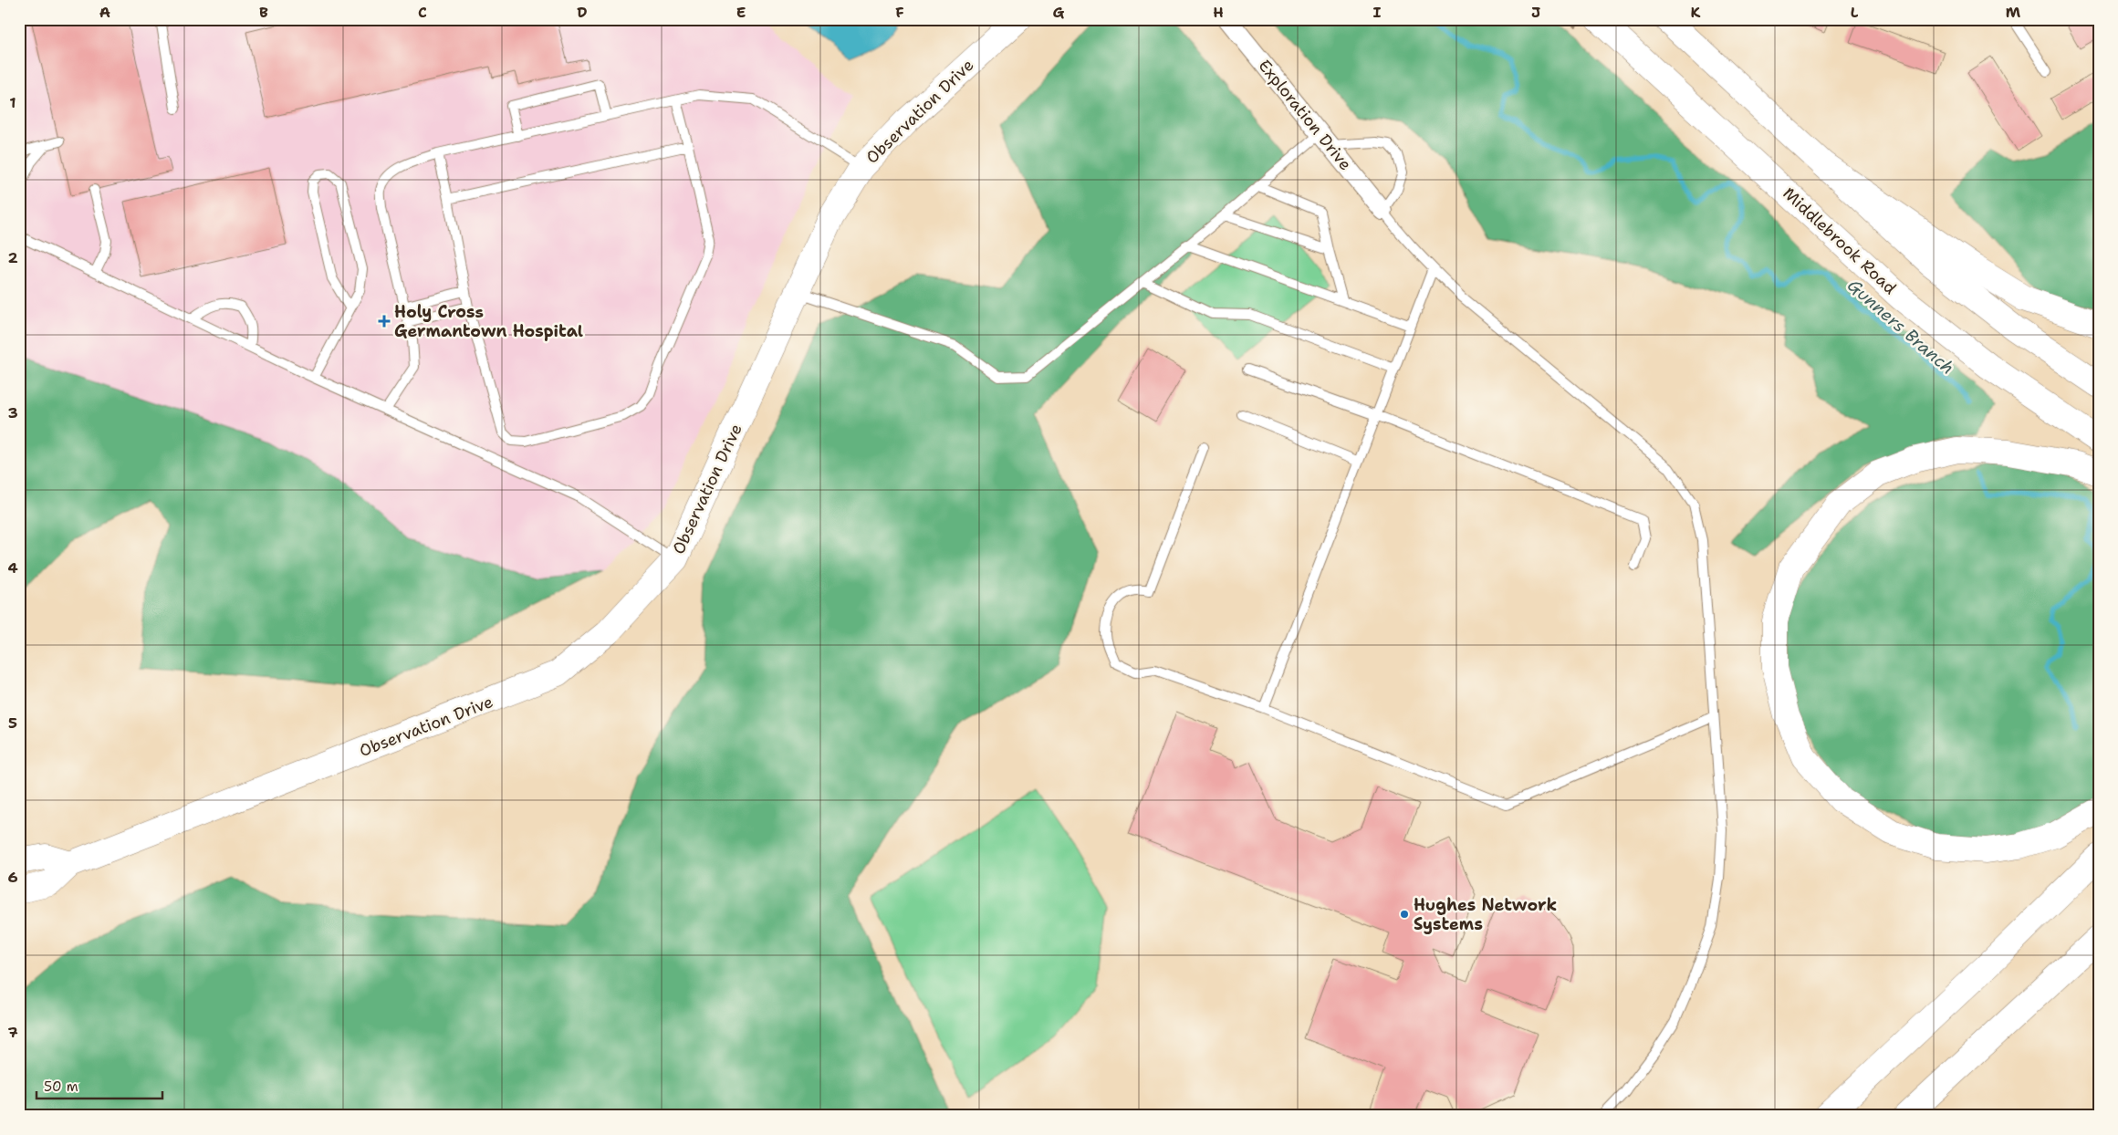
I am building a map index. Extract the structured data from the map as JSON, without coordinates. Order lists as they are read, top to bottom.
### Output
{
  "streets": {
    "main road": ["Observation Drive", "Middlebrook Road"],
    "street": ["Exploration Drive"]
  },
  "water": ["Gunners Branch"],
  "places": {
    "health": ["Holy Cross Germantown Hospital"],
    "other": ["Hughes Network Systems"]
  },
  "scale_bar": "50 m",
  "grid": {
    "columns": [
      "A",
      "B",
      "C",
      "D",
      "E",
      "F",
      "G",
      "H",
      "I",
      "J",
      "K",
      "L",
      "M"
    ],
    "rows": [
      "1",
      "2",
      "3",
      "4",
      "5",
      "6",
      "7"
    ]
  }
}
